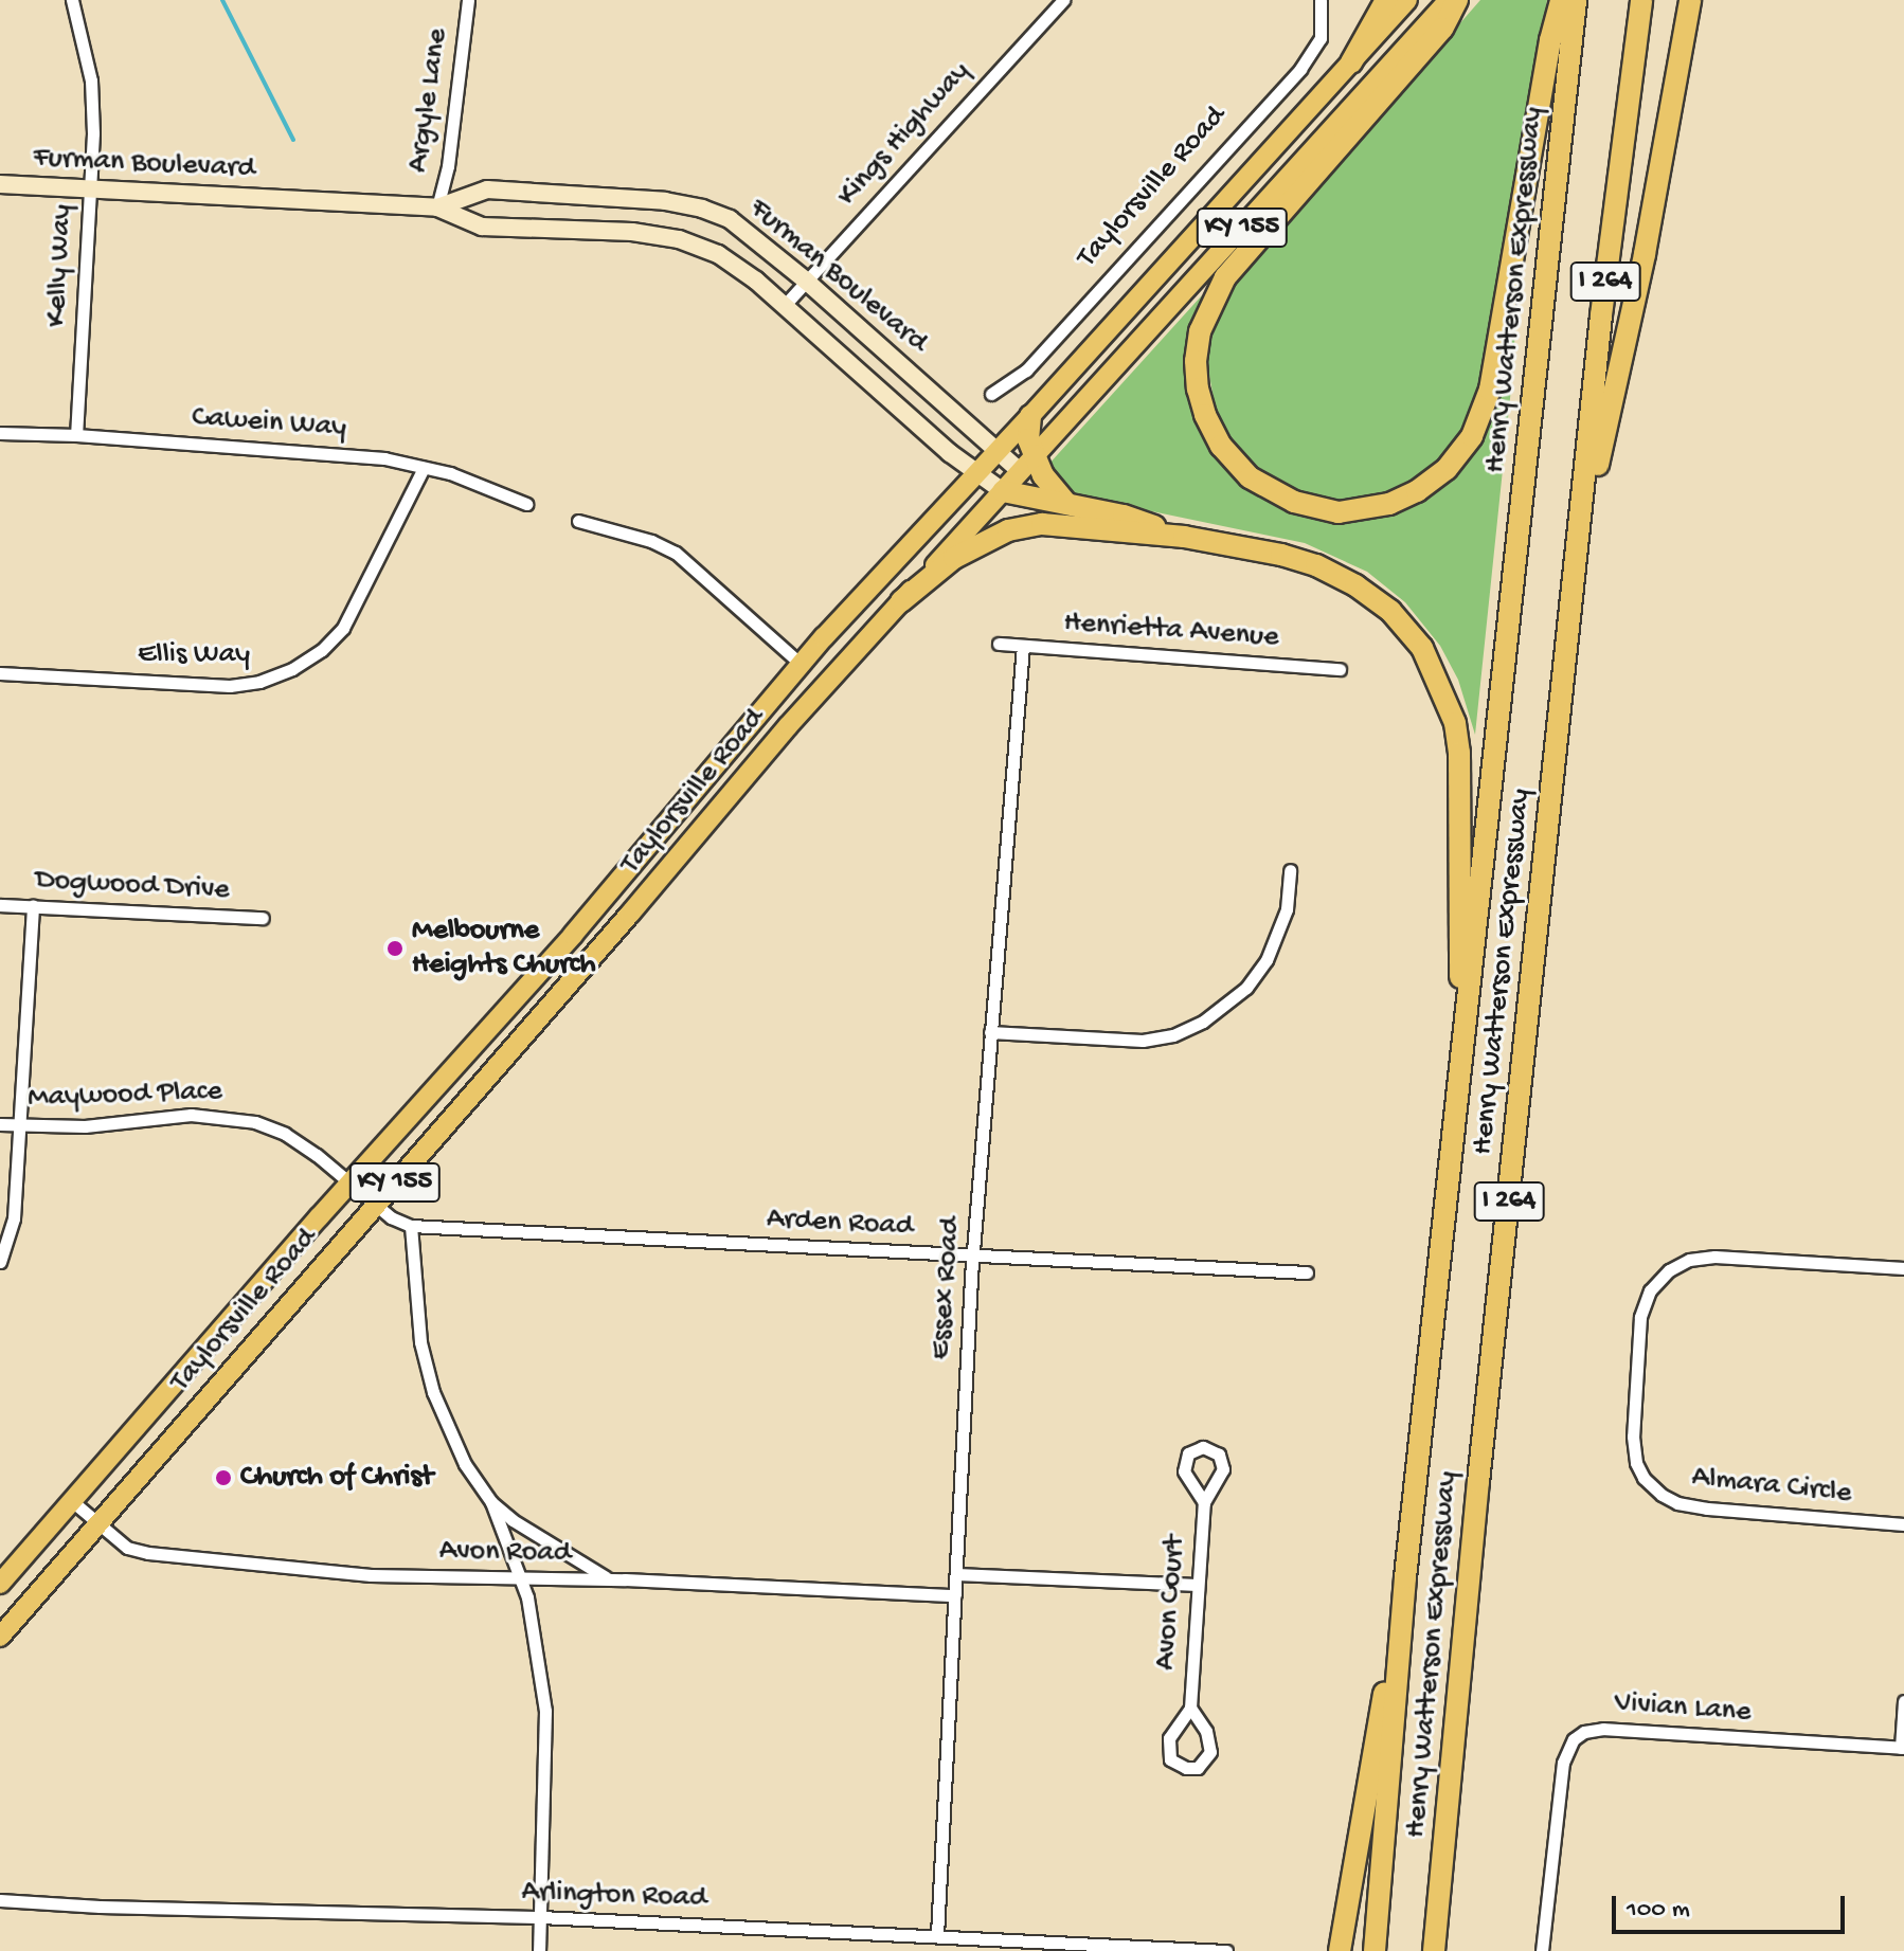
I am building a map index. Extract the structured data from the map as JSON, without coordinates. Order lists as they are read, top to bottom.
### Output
{
  "streets": {
    "highway": ["I 264", "Henry Watterson Expressway"],
    "main road": ["Taylorsville Road", "KY 155"],
    "street": [
      "Argyle Lane",
      "Kings Highway",
      "Furman Boulevard",
      "Kelly Way",
      "Cawein Way",
      "Henrietta Avenue",
      "Ellis Way",
      "Dogwood Drive",
      "Maywood Place",
      "Arden Road",
      "Essex Road",
      "Almara Circle",
      "Avon Road",
      "Avon Court",
      "Vivian Lane",
      "Arlington Road"
    ]
  },
  "crossings": [
    ["Argyle Lane", "Furman Boulevard"],
    ["Kings Highway", "Furman Boulevard"],
    ["Furman Boulevard", "Taylorsville Road"],
    ["Furman Boulevard", "Kelly Way"],
    ["Taylorsville Road", "Maywood Place"],
    ["Taylorsville Road", "Arden Road"],
    ["Taylorsville Road", "Avon Road"],
    ["Kelly Way", "Cawein Way"],
    ["Cawein Way", "Ellis Way"],
    ["Henrietta Avenue", "Essex Road"],
    ["Maywood Place", "Arden Road"],
    ["Arden Road", "Essex Road"],
    ["Essex Road", "Avon Road"],
    ["Essex Road", "Arlington Road"]
  ],
  "places": ["Melbourne Heights Church", "Church of Christ"],
  "scale_bar": "100 m"
}
